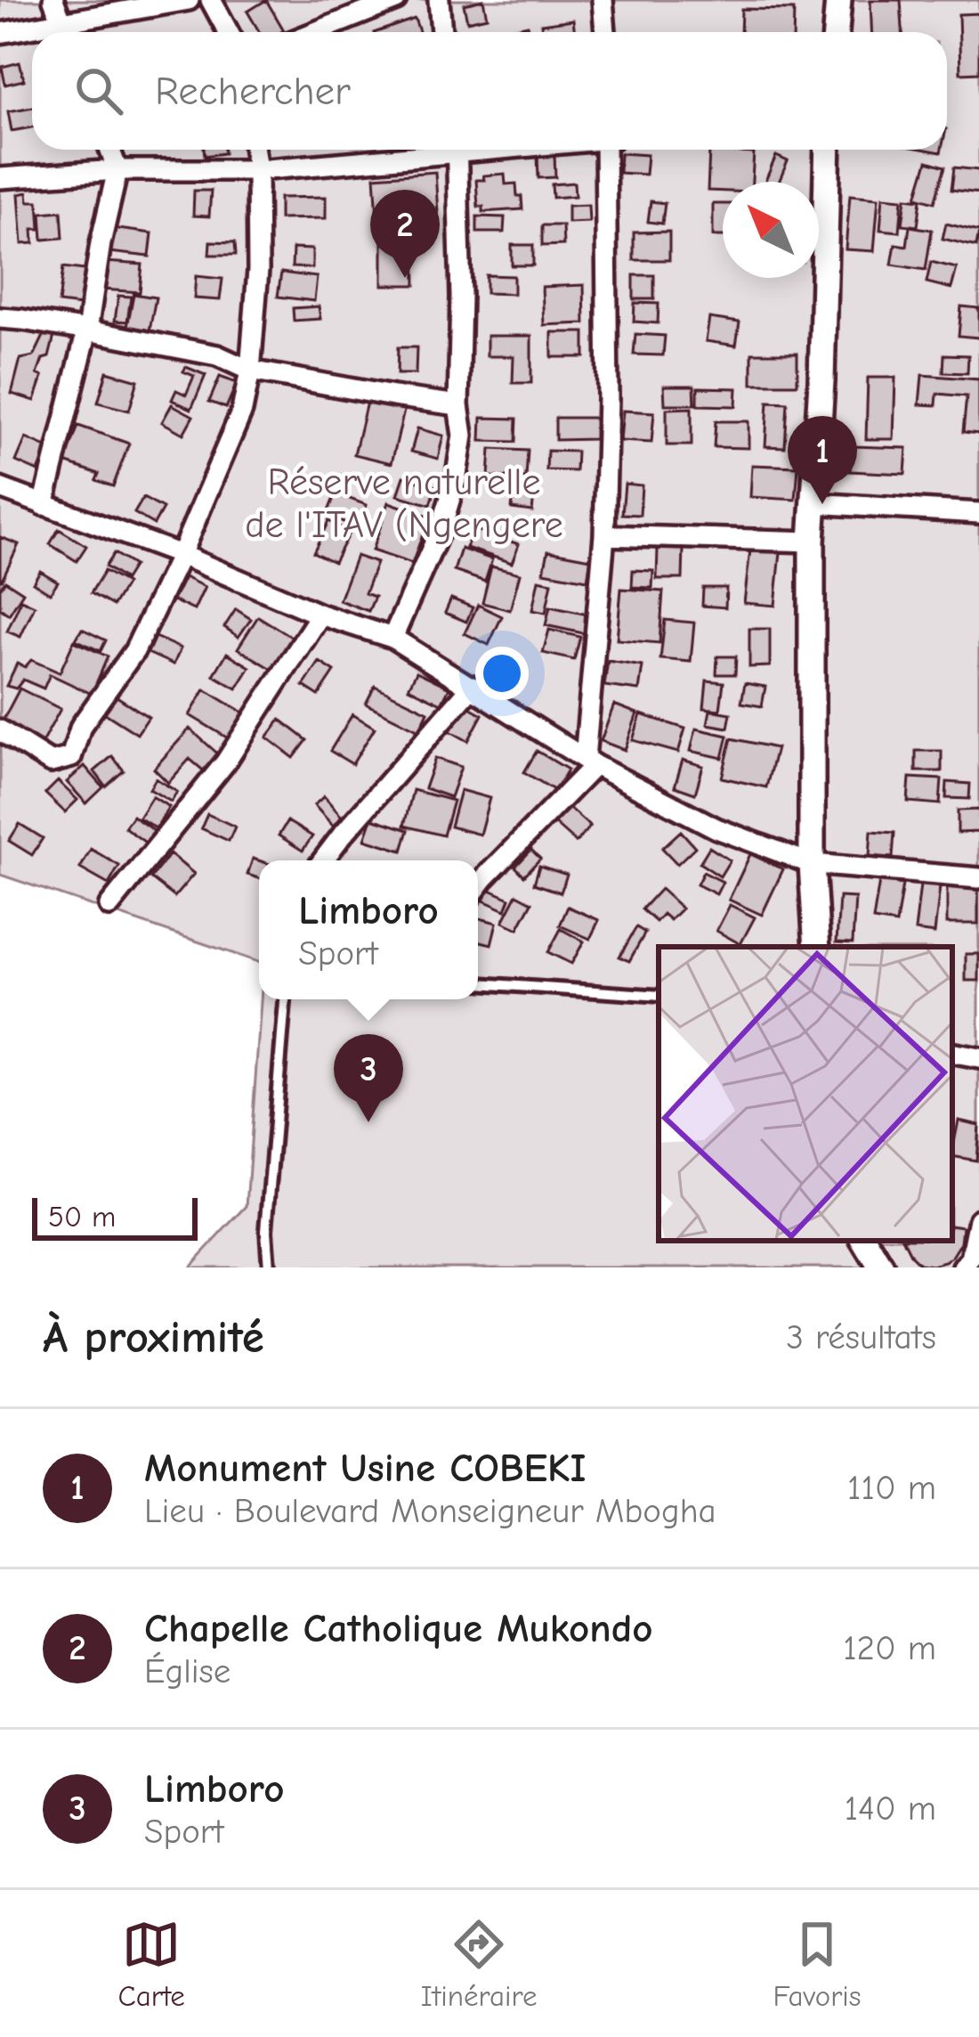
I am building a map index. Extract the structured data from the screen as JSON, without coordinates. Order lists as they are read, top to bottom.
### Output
{
  "parks": ["Réserve naturelle de l'ITAV (Ngengere"],
  "scale_bar": "50 m",
  "north": "top left",
  "page": {
    "search": "Rechercher",
    "pins": ["2", "1", "3"],
    "popup": ["Limboro", "Sport"],
    "scale": "50 m",
    "heading": ["À proximité", "3 résultats"],
    "list": [
      {
        "mark": "1",
        "name": "Monument Usine COBEKI",
        "note": "Lieu · Boulevard Monseigneur Mbogha",
        "value": "110 m"
      },
      {
        "mark": "2",
        "name": "Chapelle Catholique Mukondo",
        "note": "Église",
        "value": "120 m"
      },
      {
        "mark": "3",
        "name": "Limboro",
        "note": "Sport",
        "value": "140 m"
      }
    ],
    "nav": ["Carte", "Itinéraire", "Favoris"]
  }
}
